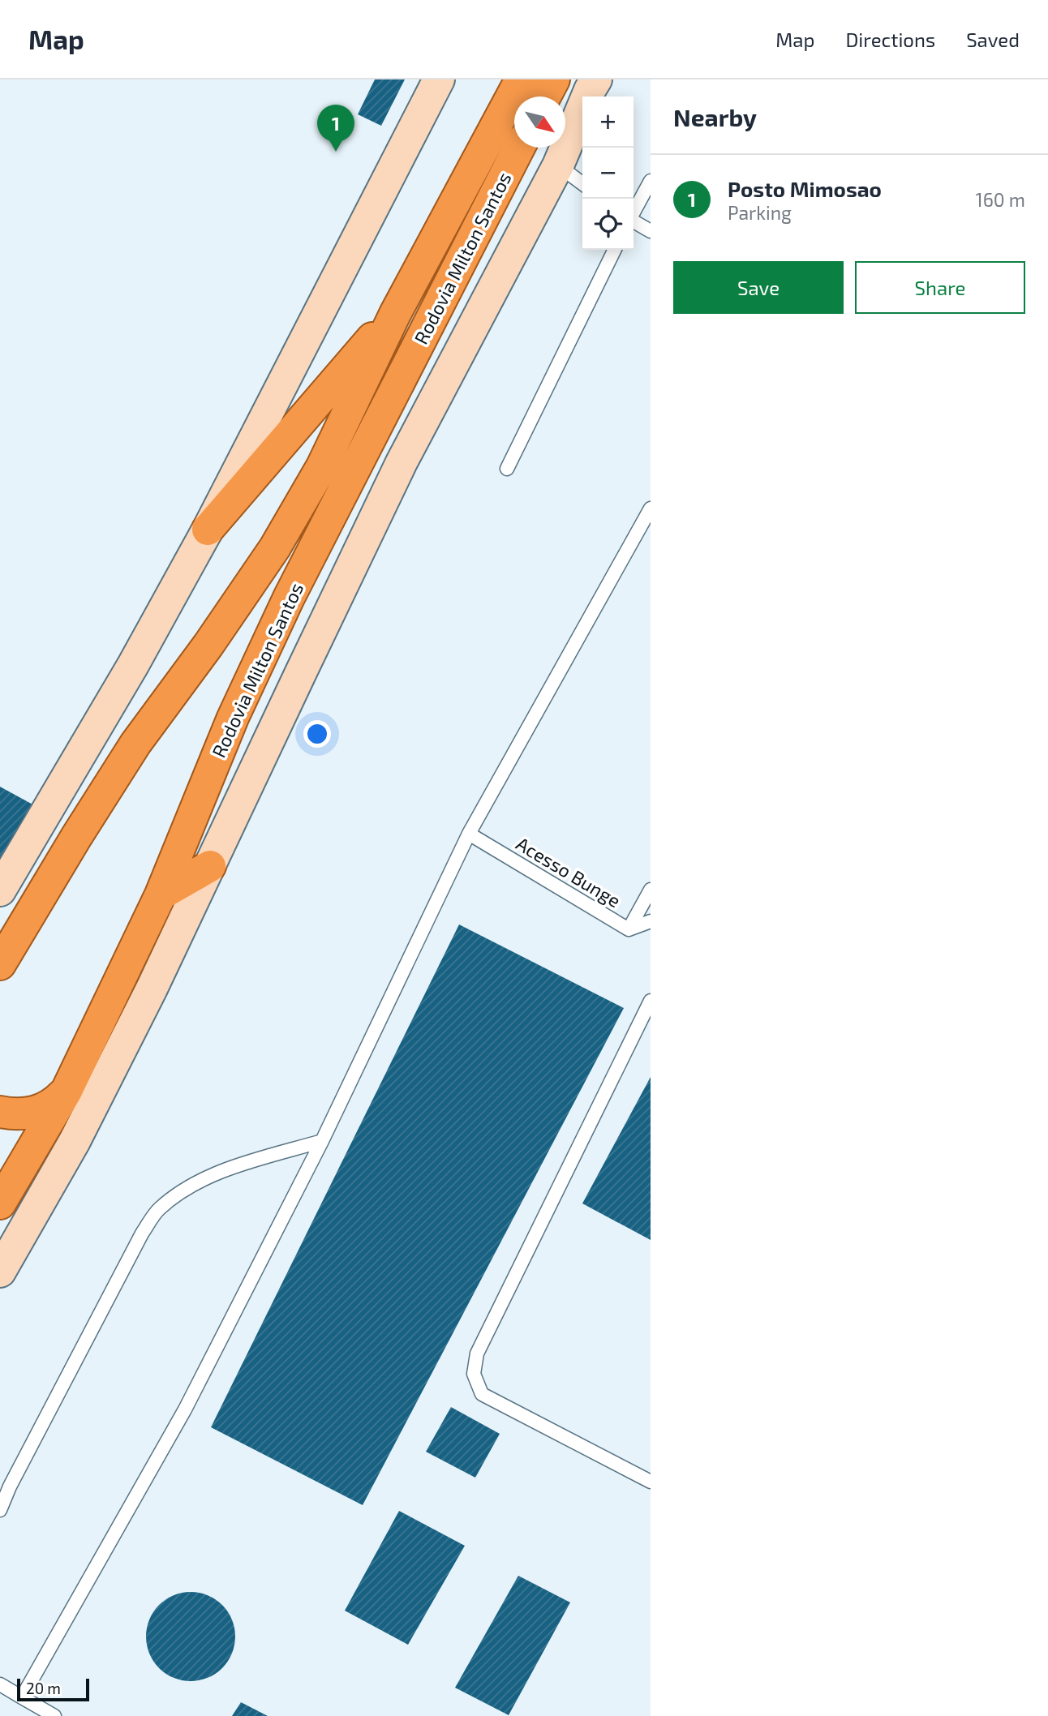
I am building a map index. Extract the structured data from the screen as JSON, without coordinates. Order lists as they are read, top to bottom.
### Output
{
  "streets": {
    "highway": ["Rodovia Milton Santos"],
    "lane": ["Acesso Bunge"]
  },
  "scale_bar": "20 m",
  "north": "bottom right",
  "page": {
    "header": "Map",
    "nav": ["Map", "Directions", "Saved"],
    "heading": "Nearby",
    "map_buttons": ["+", "−"],
    "pins": "1",
    "list": [
      {
        "mark": "1",
        "name": "Posto Mimosao",
        "note": "Parking",
        "value": "160 m"
      }
    ],
    "buttons": ["Save", "Share"],
    "scale": "20 m"
  }
}
